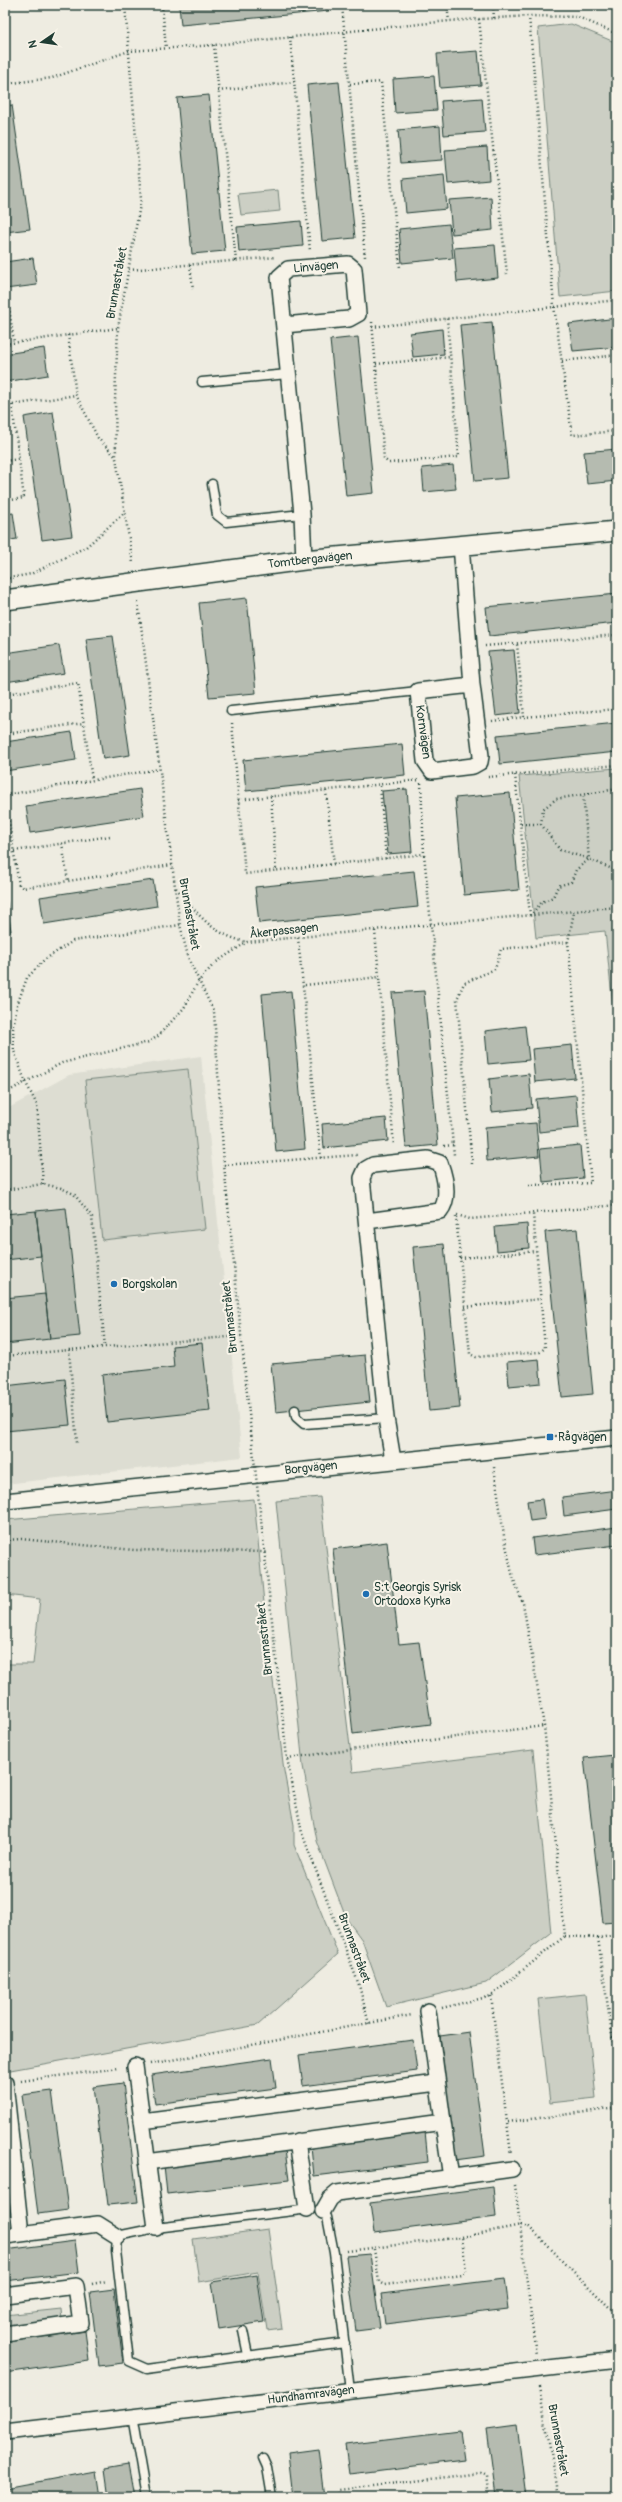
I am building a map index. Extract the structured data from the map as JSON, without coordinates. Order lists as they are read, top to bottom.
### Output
{
  "streets": {
    "street": [
      "Linvägen",
      "Tomtbergavägen",
      "Kornvägen",
      "Borgvägen",
      "Hundhamravägen"
    ],
    "path": ["Brunnastråket", "Åkerpassagen"]
  },
  "crossings": [
    ["Linvägen", "Tomtbergavägen"],
    ["Brunnastråket", "Åkerpassagen"],
    ["Tomtbergavägen", "Kornvägen"]
  ],
  "places": {
    "other": ["Borgskolan", "S:t Georgis Syrisk Ortodoxa Kyrka"],
    "transit": ["Rågvägen"]
  },
  "north": "left"
}
